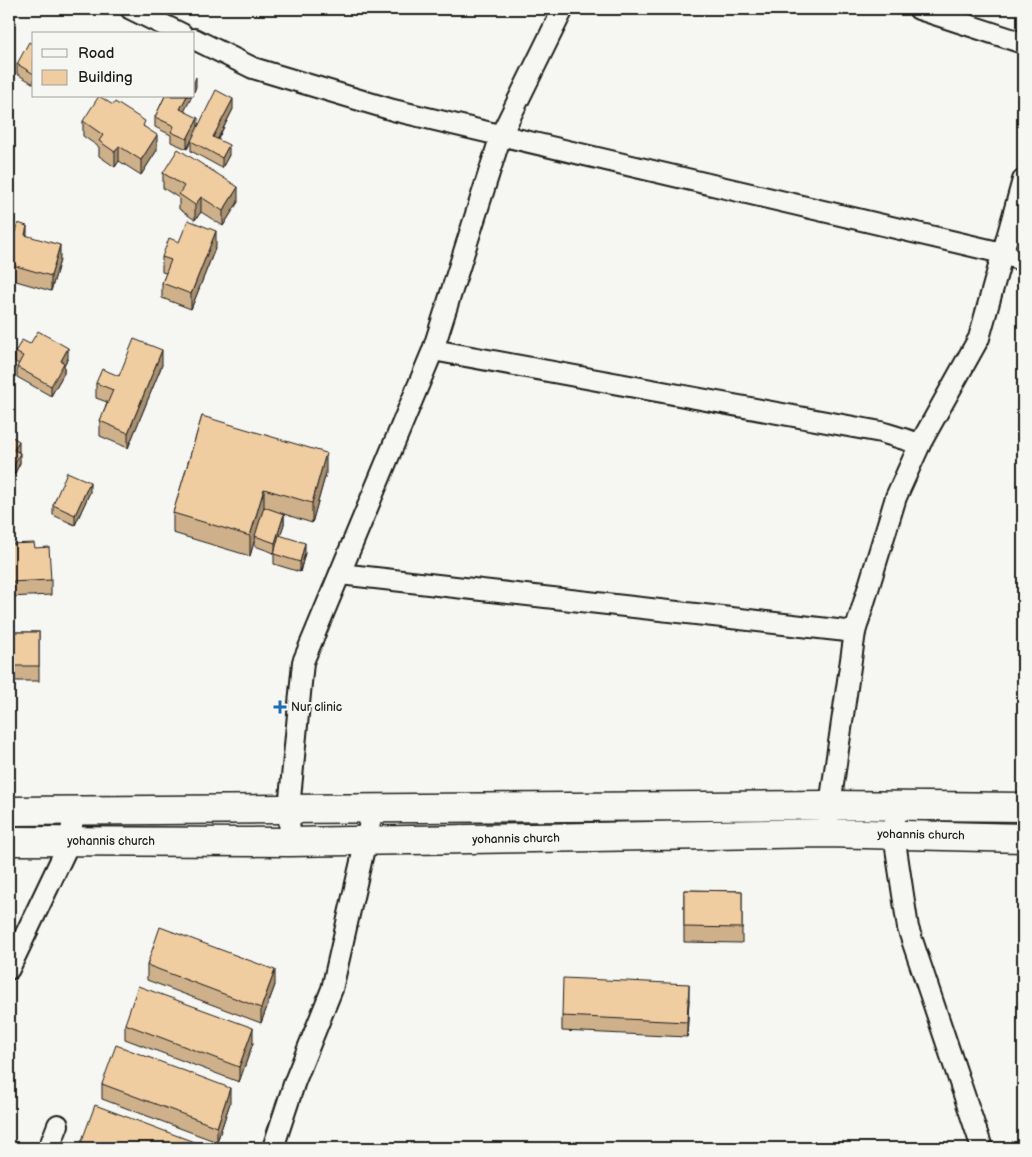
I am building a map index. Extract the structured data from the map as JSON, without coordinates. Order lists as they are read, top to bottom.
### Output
{
  "streets": {
    "street": ["yohannis church"]
  },
  "places": {
    "health": ["Nur clinic"]
  },
  "legend": ["Road", "Building"]
}
